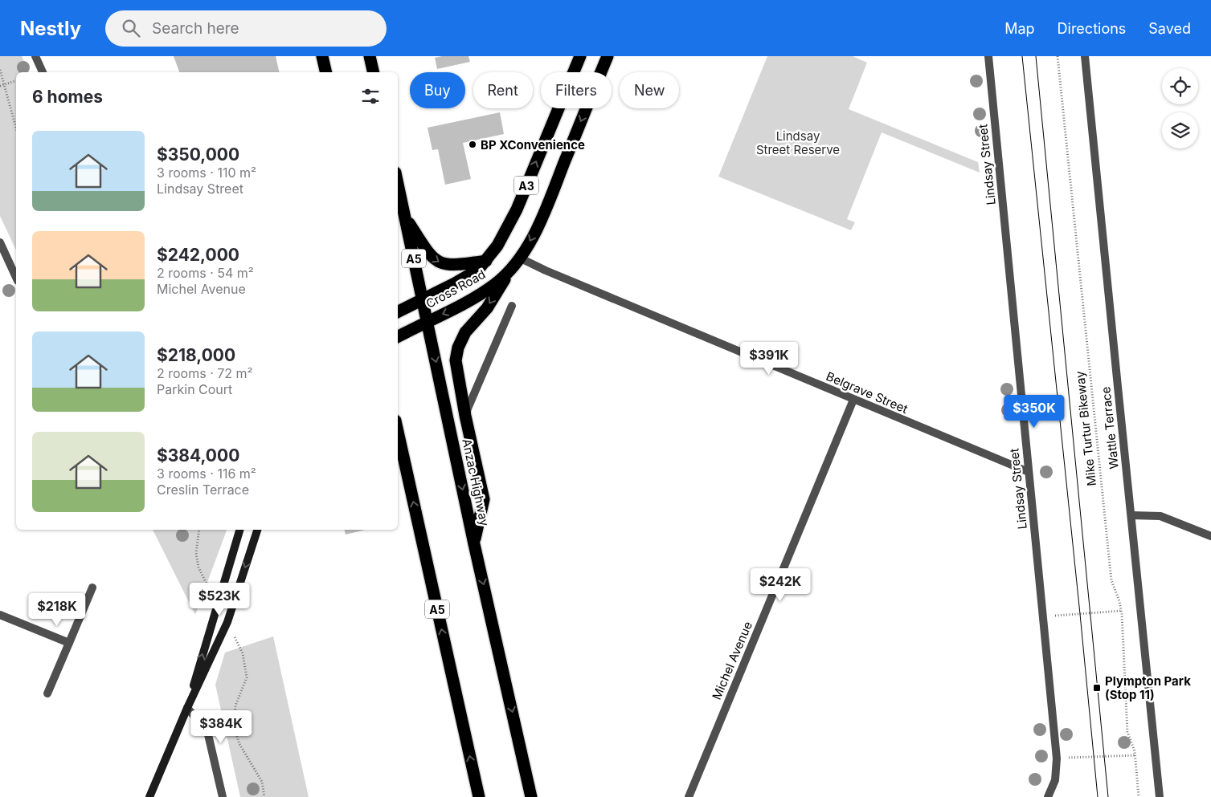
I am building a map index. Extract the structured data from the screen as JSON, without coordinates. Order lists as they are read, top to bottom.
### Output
{
  "streets": {
    "highway": [
      "A3",
      "A5",
      "Cross Road",
      "Anzac Highway"
    ],
    "street": [
      "Lindsay Street",
      "Belgrave Street",
      "Wattle Terrace",
      "Michel Avenue"
    ],
    "path": ["Mike Turtur Bikeway"]
  },
  "crossings": [
    ["Lindsay Street", "Belgrave Street"],
    ["Cross Road", "Belgrave Street"],
    ["Cross Road", "Anzac Highway"],
    ["Belgrave Street", "Michel Avenue"]
  ],
  "parks": ["Lindsay Street Reserve"],
  "places": {
    "other": ["BP XConvenience"],
    "transit": ["Plympton Park (Stop 11)"]
  },
  "page": {
    "header": "Nestly",
    "search": "Search here",
    "nav": ["Map", "Directions", "Saved"],
    "chip": [
      "Buy",
      "Rent",
      "Filters",
      "New"
    ],
    "heading": "6 homes",
    "list": [
      {
        "name": "$350,000",
        "note": "3 rooms · 110 m² · Lindsay Street"
      },
      {
        "name": "$242,000",
        "note": "2 rooms · 54 m² · Michel Avenue"
      },
      {
        "name": "$218,000",
        "note": "2 rooms · 72 m² · Parkin Court"
      },
      {
        "name": "$384,000",
        "note": "3 rooms · 116 m² · Creslin Terrace"
      }
    ],
    "price": [
      "$391K",
      "$350K",
      "$242K",
      "$523K",
      "$218K",
      "$384K"
    ]
  }
}
